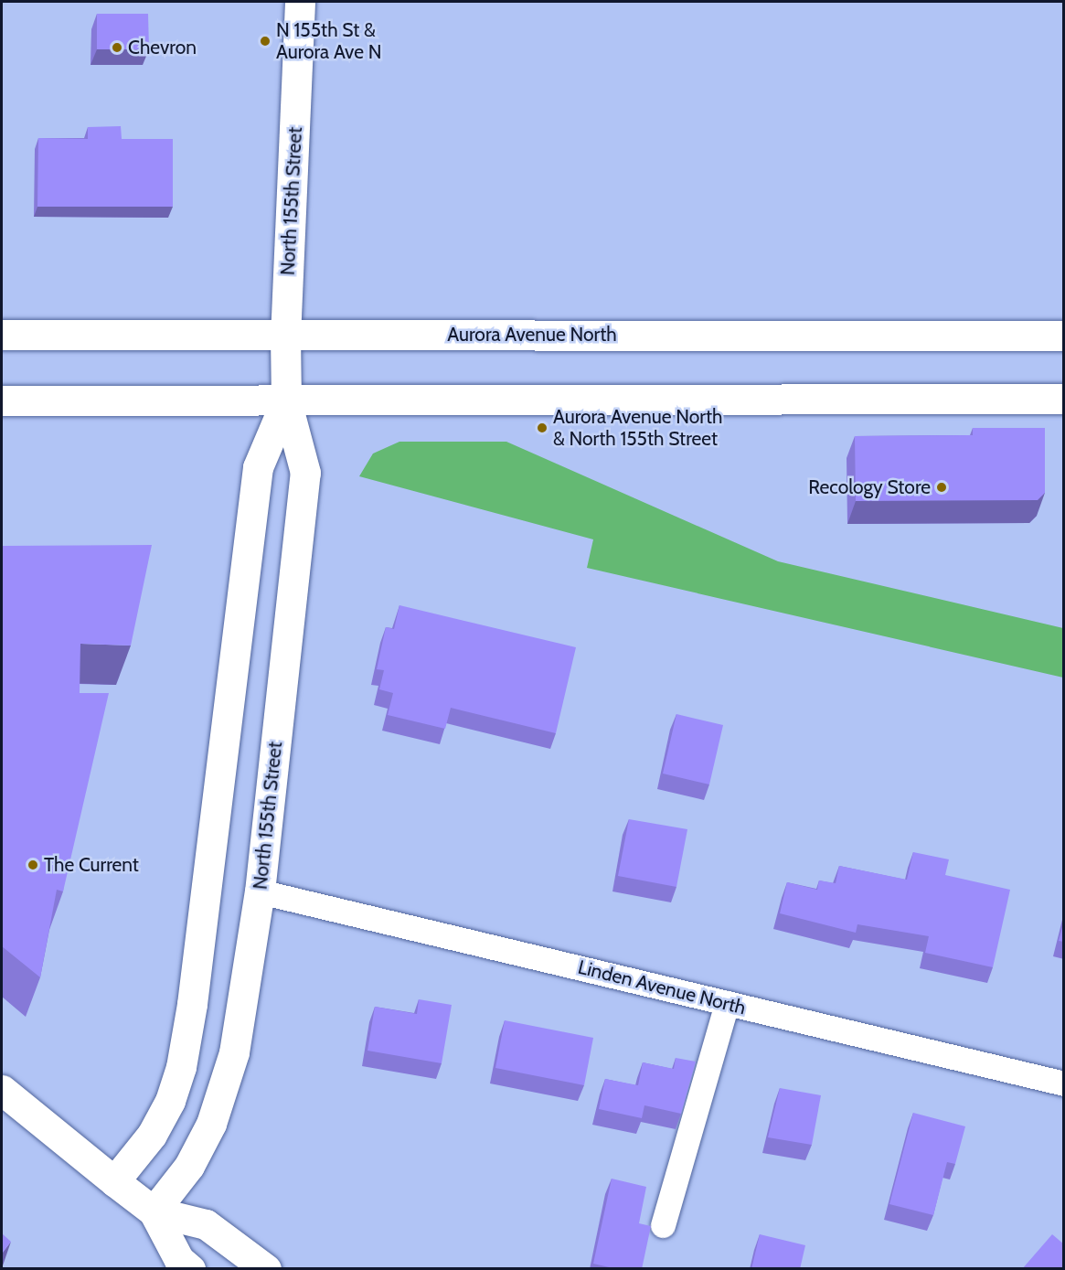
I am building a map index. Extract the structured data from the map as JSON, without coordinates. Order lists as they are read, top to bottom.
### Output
{
  "streets": {
    "main road": ["North 155th Street", "Aurora Avenue North"],
    "street": ["Linden Avenue North"]
  },
  "crossings": [
    ["North 155th Street", "Aurora Avenue North"],
    ["North 155th Street", "Linden Avenue North"]
  ],
  "places": [
    "N 155th St & Aurora Ave N",
    "Chevron",
    "Aurora Avenue North & North 155th Street",
    "Recology Store",
    "The Current"
  ]
}
